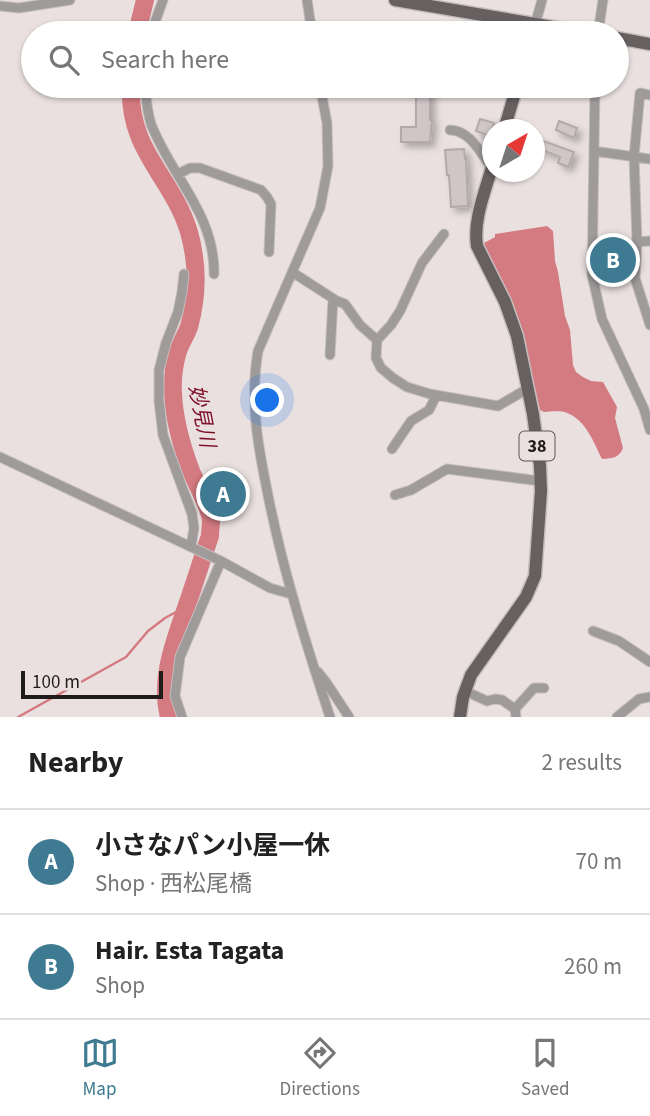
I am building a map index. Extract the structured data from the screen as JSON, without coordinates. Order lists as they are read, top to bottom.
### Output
{
  "streets": {
    "main road": ["38"]
  },
  "water": ["妙見川"],
  "scale_bar": "100 m",
  "north": "top right",
  "page": {
    "search": "Search here",
    "pins": ["B", "A"],
    "scale": "100 m",
    "heading": ["Nearby", "2 results"],
    "list": [
      {
        "mark": "A",
        "name": "小さなパン小屋一休",
        "note": "Shop · 西松尾橋",
        "value": "70 m"
      },
      {
        "mark": "B",
        "name": "Hair. Esta Tagata",
        "note": "Shop",
        "value": "260 m"
      }
    ],
    "nav": ["Map", "Directions", "Saved"]
  }
}
